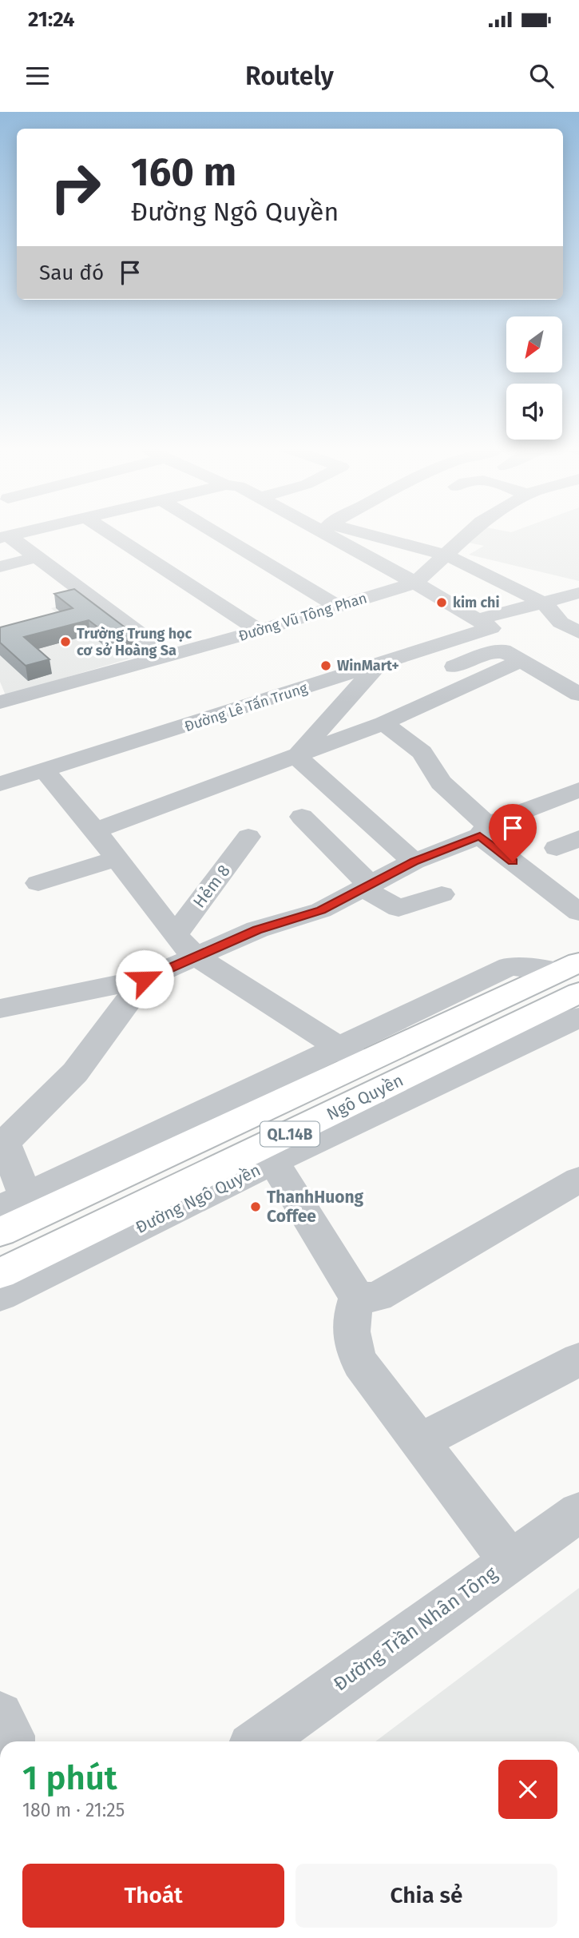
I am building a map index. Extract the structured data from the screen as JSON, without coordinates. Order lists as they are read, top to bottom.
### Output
{
  "streets": {
    "highway": ["Ngô Quyền", "QL.14B"],
    "street": [
      "Đường Vũ Tông Phan",
      "Đường Lê Tấn Trung",
      "Hẻm 8",
      "Đường Ngô Quyền",
      "Đường Trần Nhân Tông"
    ]
  },
  "places": [
    "kim chi",
    "Trường Trung học cơ sở Hoàng Sa",
    "WinMart+",
    "ThanhHuong Coffee"
  ],
  "north": "bottom left",
  "page": {
    "status": "21:24",
    "header": "Routely",
    "turn": ["160 m", "Đường Ngô Quyền"],
    "then": "Sau đó",
    "heading": ["1 phút", "180 m · 21:25"],
    "buttons": ["Thoát", "Chia sẻ"]
  }
}
